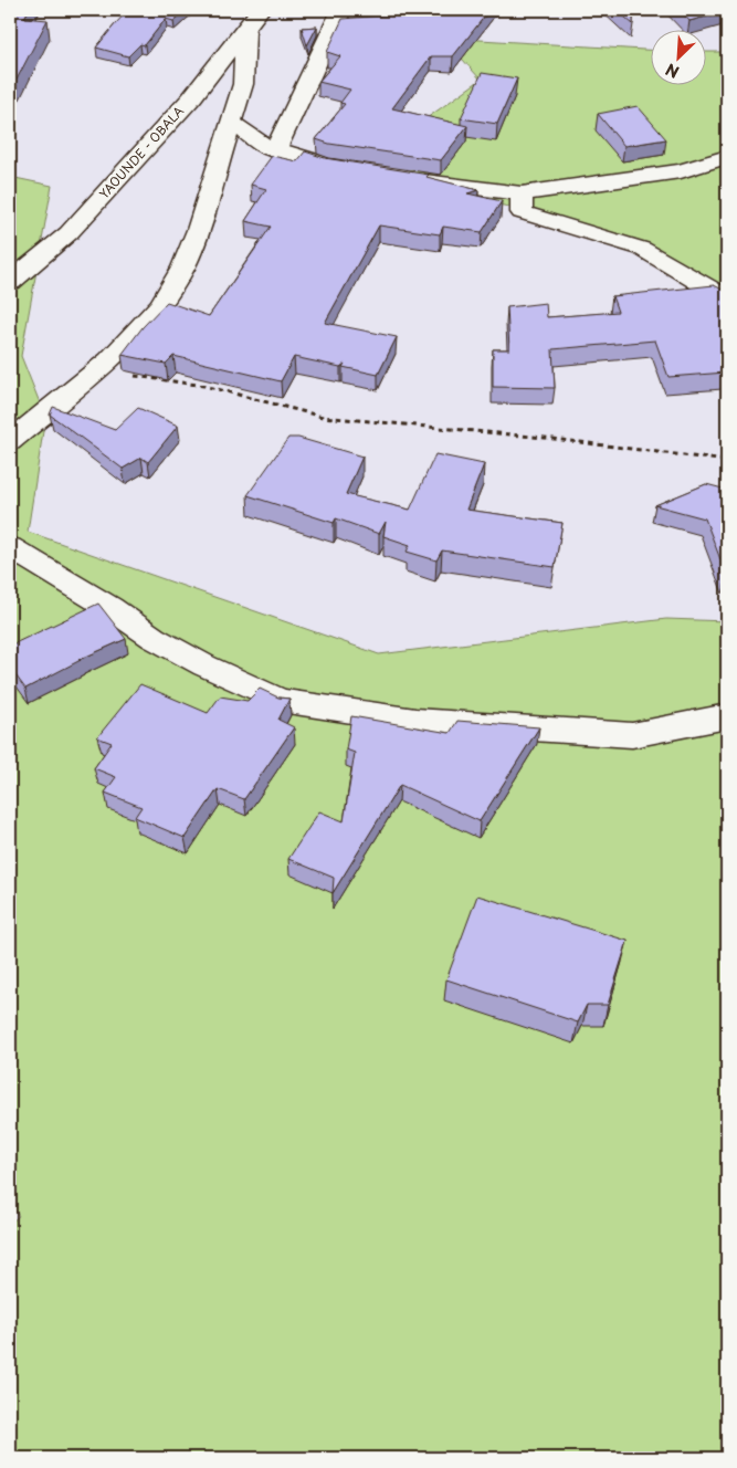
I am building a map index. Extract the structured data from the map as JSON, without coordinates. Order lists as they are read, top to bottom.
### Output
{
  "streets": {
    "main road": ["YAOUNDE - OBALA"]
  },
  "north": "bottom left"
}
